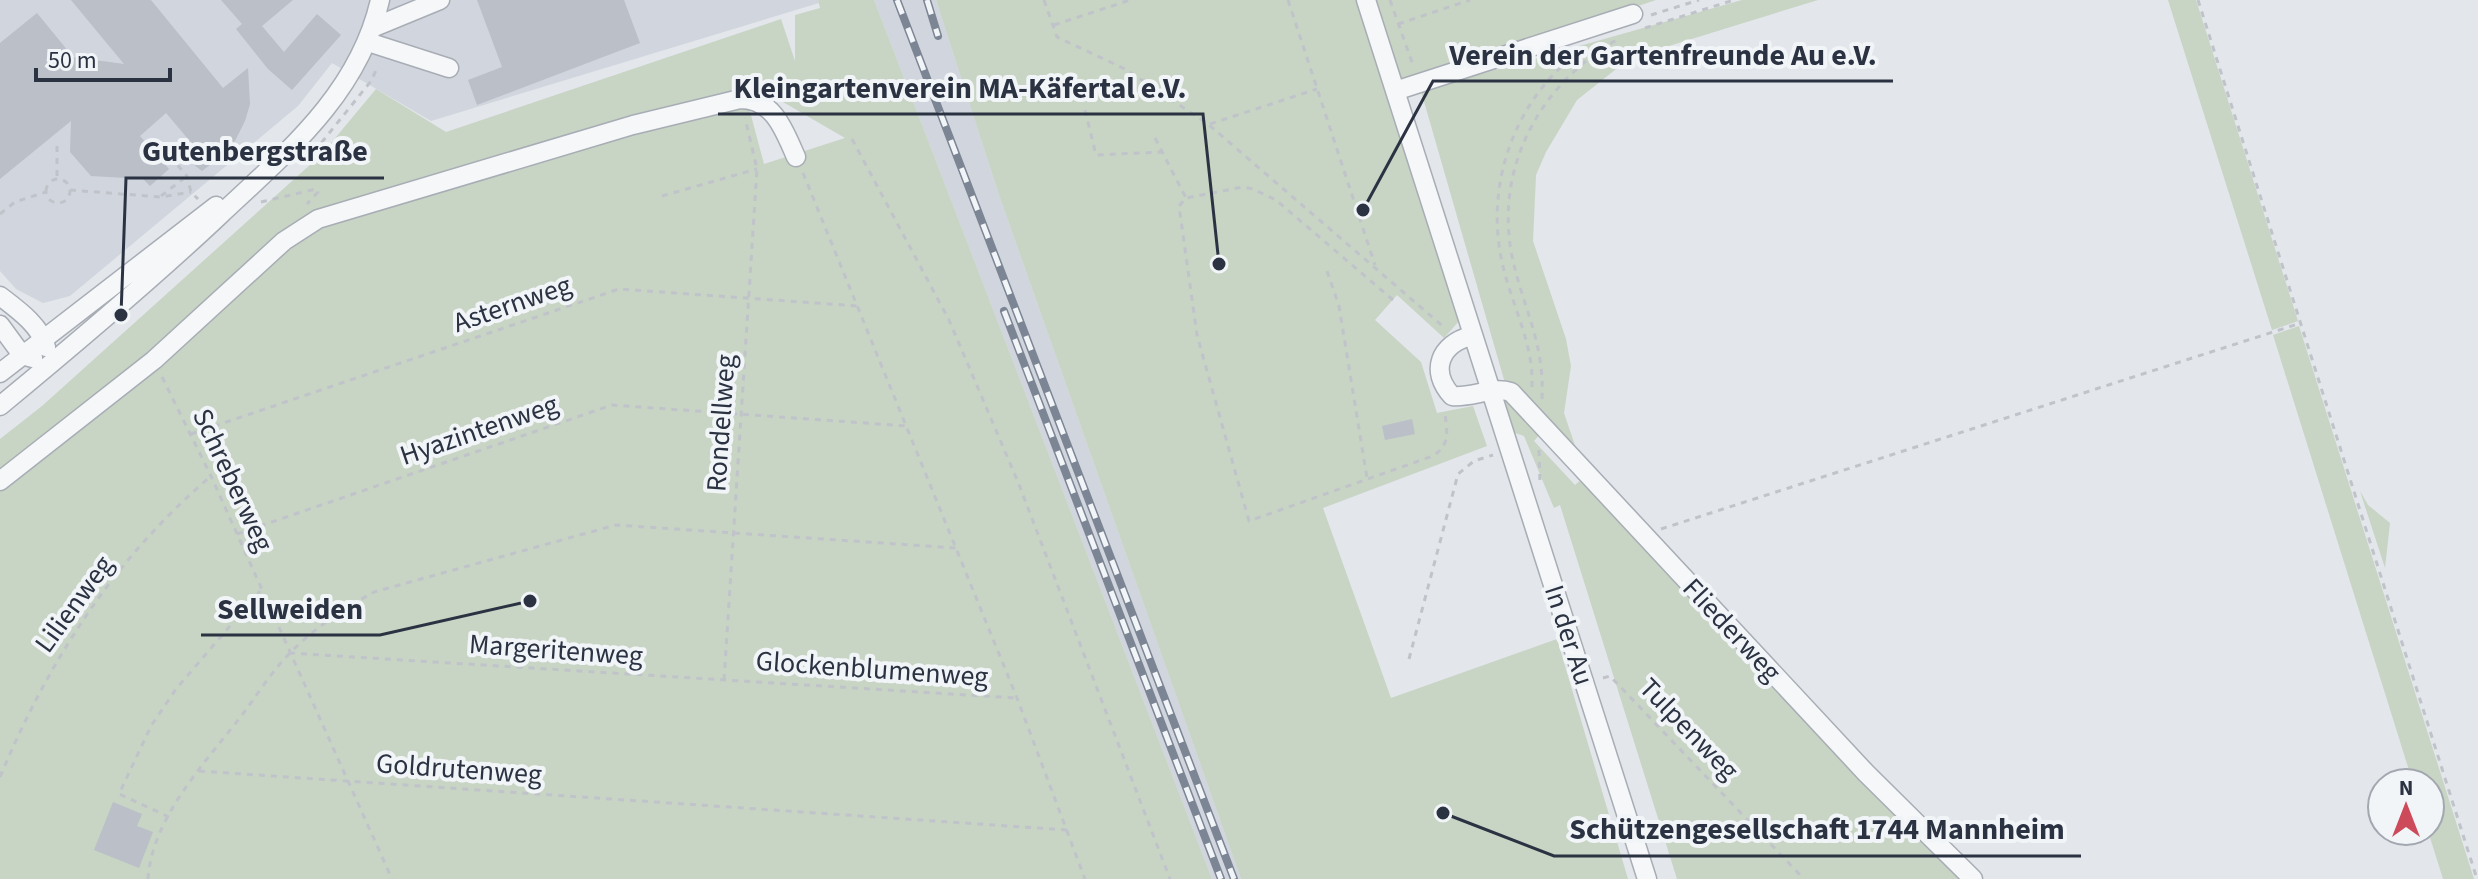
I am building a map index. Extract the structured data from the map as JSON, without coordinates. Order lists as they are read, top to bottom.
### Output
{
  "streets": {
    "street": ["Fliederweg", "In der Au"],
    "path": [
      "Asternweg",
      "Rondellweg",
      "Hyazintenweg",
      "Schreberweg",
      "Lilienweg",
      "Margeritenweg",
      "Glockenblumenweg",
      "Tulpenweg",
      "Goldrutenweg"
    ]
  },
  "crossings": [
    ["Asternweg", "Rondellweg"],
    ["Asternweg", "Schreberweg"],
    ["Rondellweg", "Hyazintenweg"],
    ["Rondellweg", "Margeritenweg"],
    ["Rondellweg", "Glockenblumenweg"],
    ["Hyazintenweg", "Schreberweg"],
    ["Schreberweg", "Lilienweg"],
    ["Schreberweg", "Margeritenweg"],
    ["Schreberweg", "Goldrutenweg"],
    ["Fliederweg", "In der Au"],
    ["Margeritenweg", "Glockenblumenweg"]
  ],
  "places": [
    "Verein der Gartenfreunde Au e.V.",
    "Kleingartenverein MA-Käfertal e.V.",
    "Gutenbergstraße",
    "Sellweiden",
    "Schützengesellschaft 1744 Mannheim"
  ],
  "scale_bar": "50 m",
  "north": "top"
}
